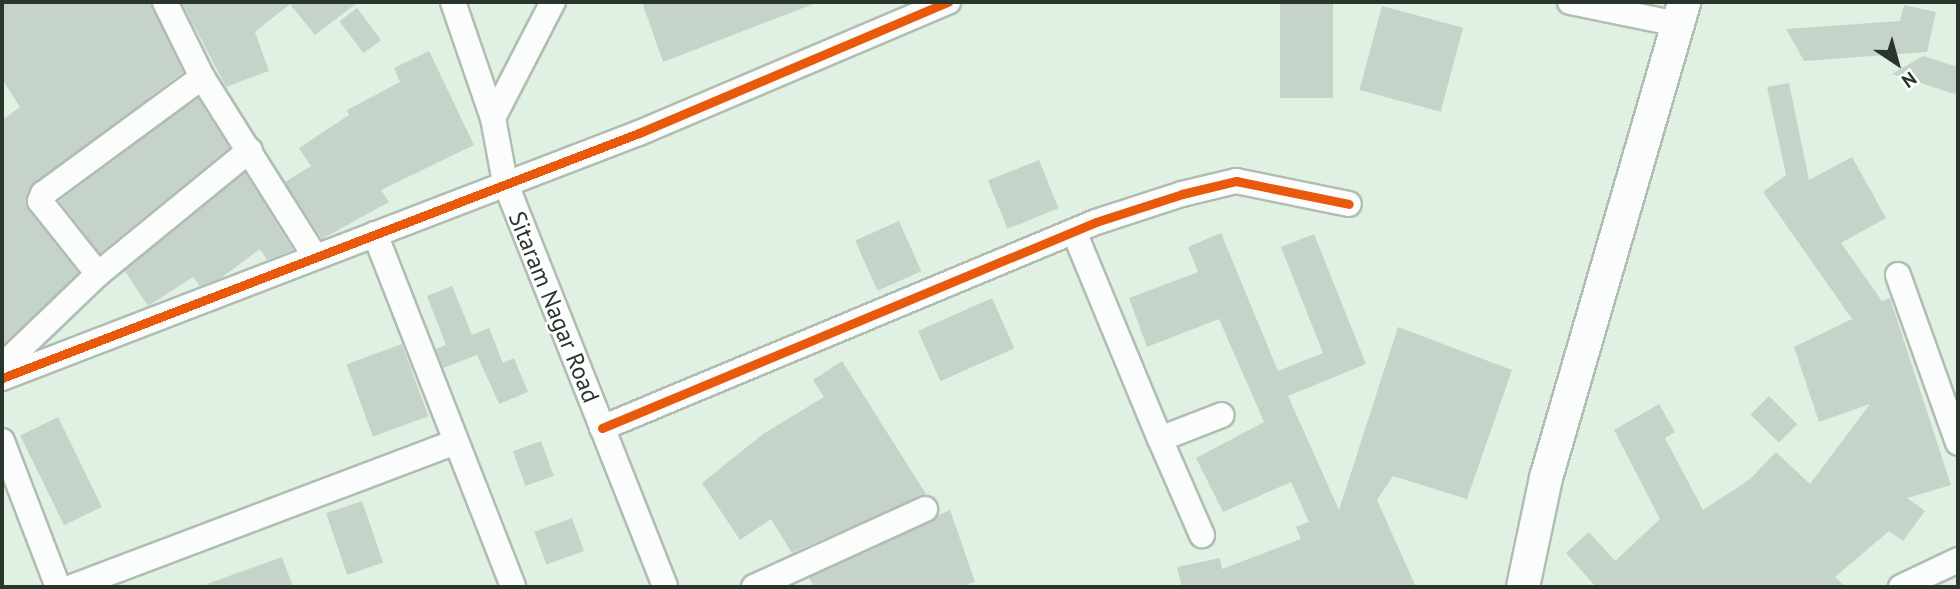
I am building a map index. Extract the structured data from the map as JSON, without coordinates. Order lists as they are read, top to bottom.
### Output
{
  "streets": {
    "street": ["Sitaram Nagar Road"]
  },
  "north": "bottom right"
}
